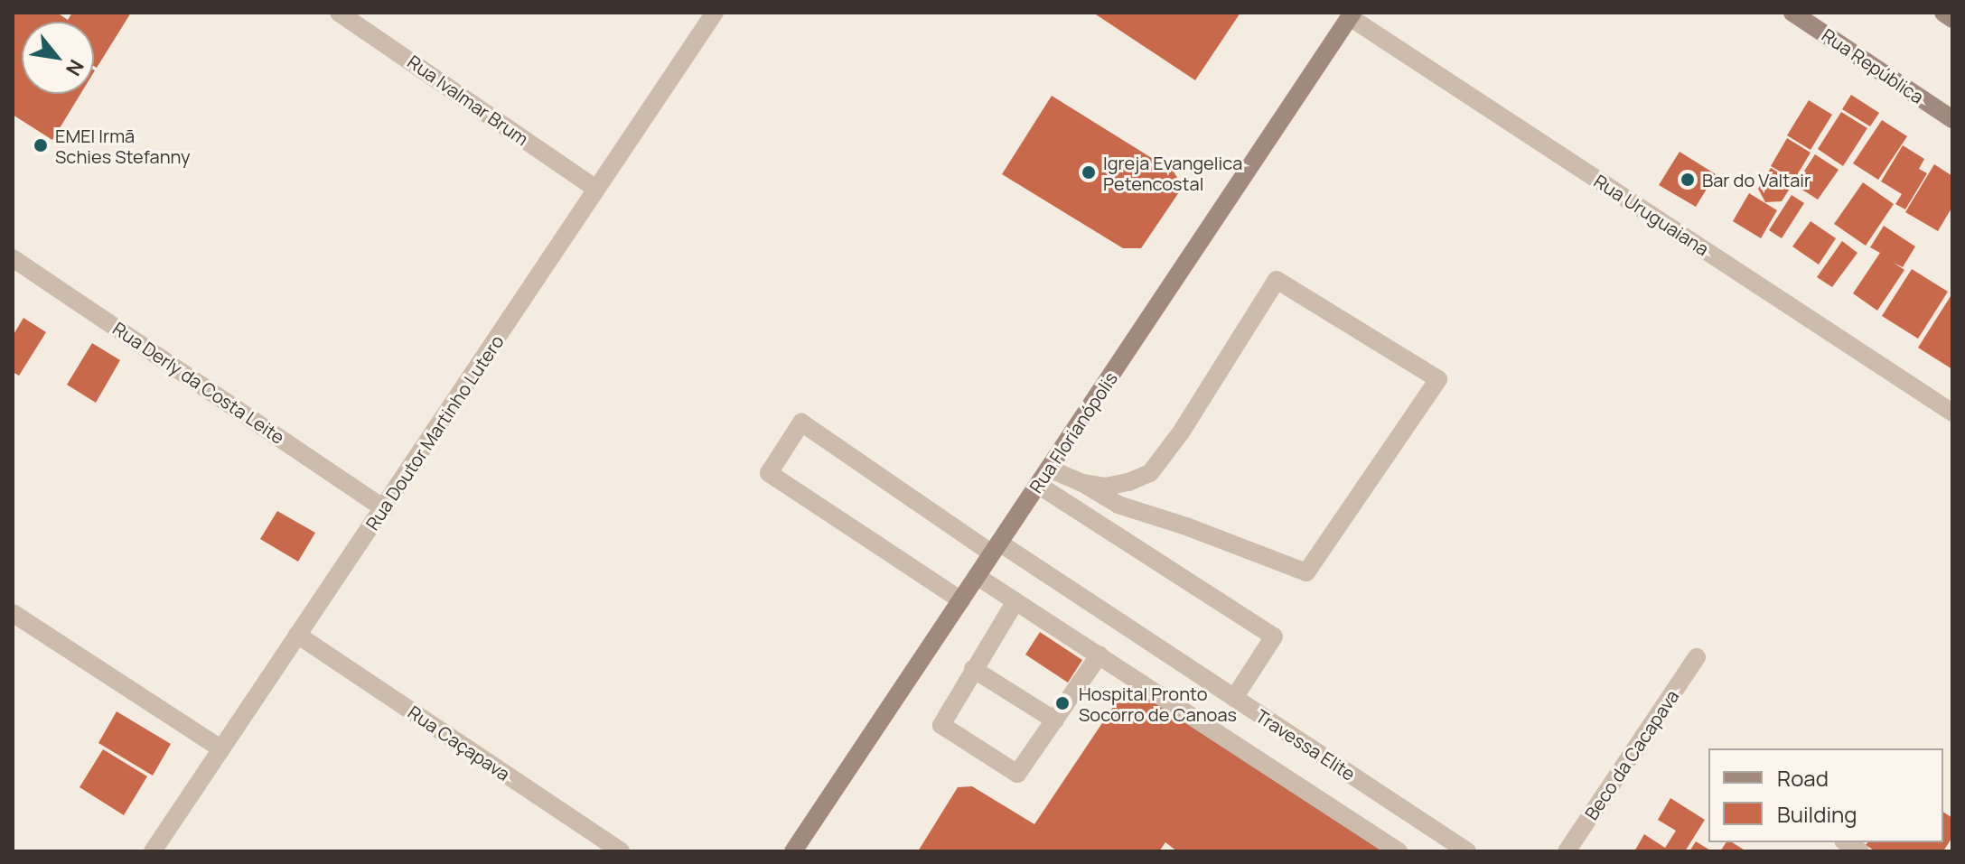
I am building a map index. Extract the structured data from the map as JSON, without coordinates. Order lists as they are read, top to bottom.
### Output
{
  "streets": {
    "main road": ["Rua República", "Rua Florianópolis"],
    "street": [
      "Rua Ivalmar Brum",
      "Rua Uruguaiana",
      "Rua Derly da Costa Leite",
      "Rua Doutor Martinho Lutero",
      "Rua Caçapava",
      "Travessa Elite",
      "Beco da Cacapava"
    ]
  },
  "crossings": [
    ["Rua Ivalmar Brum", "Rua Doutor Martinho Lutero"],
    ["Rua Uruguaiana", "Rua Florianópolis"],
    ["Rua Derly da Costa Leite", "Rua Doutor Martinho Lutero"],
    ["Rua Doutor Martinho Lutero", "Rua Caçapava"],
    ["Rua Florianópolis", "Travessa Elite"]
  ],
  "places": [
    "EMEI Irmã Schies Stefanny",
    "Igreja Evangelica Petencostal",
    "Bar do Valtair",
    "Hospital Pronto Socorro de Canoas"
  ],
  "legend": ["Road", "Building"],
  "north": "bottom right"
}
